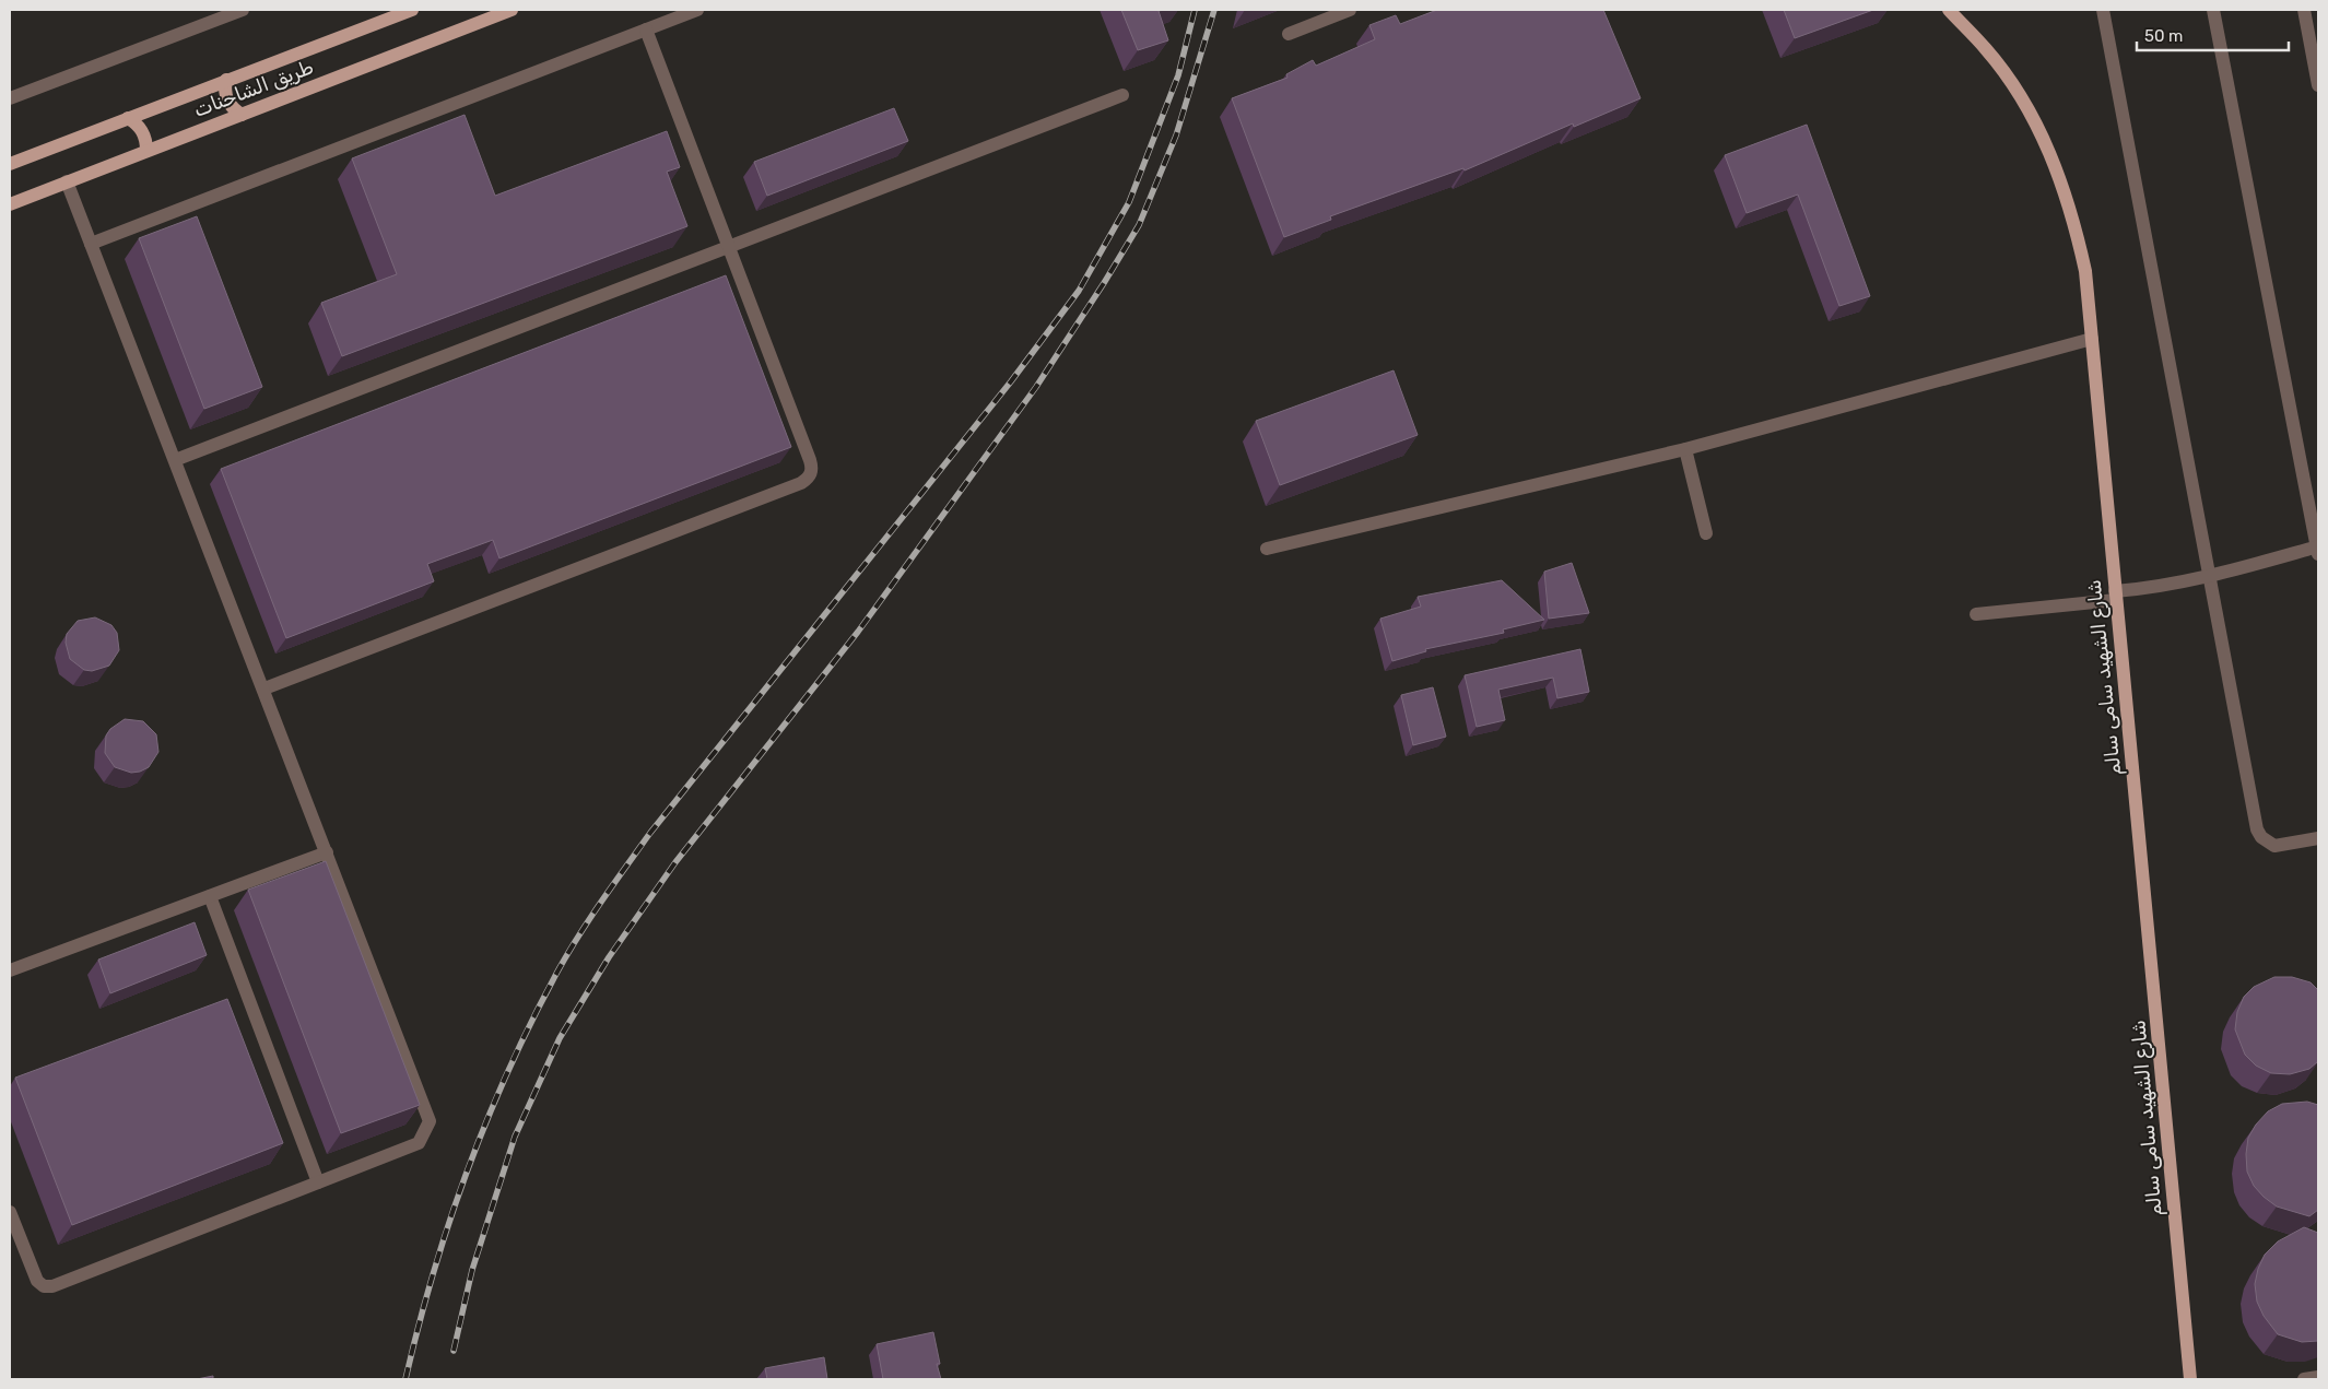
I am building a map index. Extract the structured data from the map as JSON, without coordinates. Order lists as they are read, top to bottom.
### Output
{
  "streets": {
    "main road": ["طريق الشاحنات", "شارع الشهيد سامى سالم"]
  },
  "scale_bar": "50 m"
}
